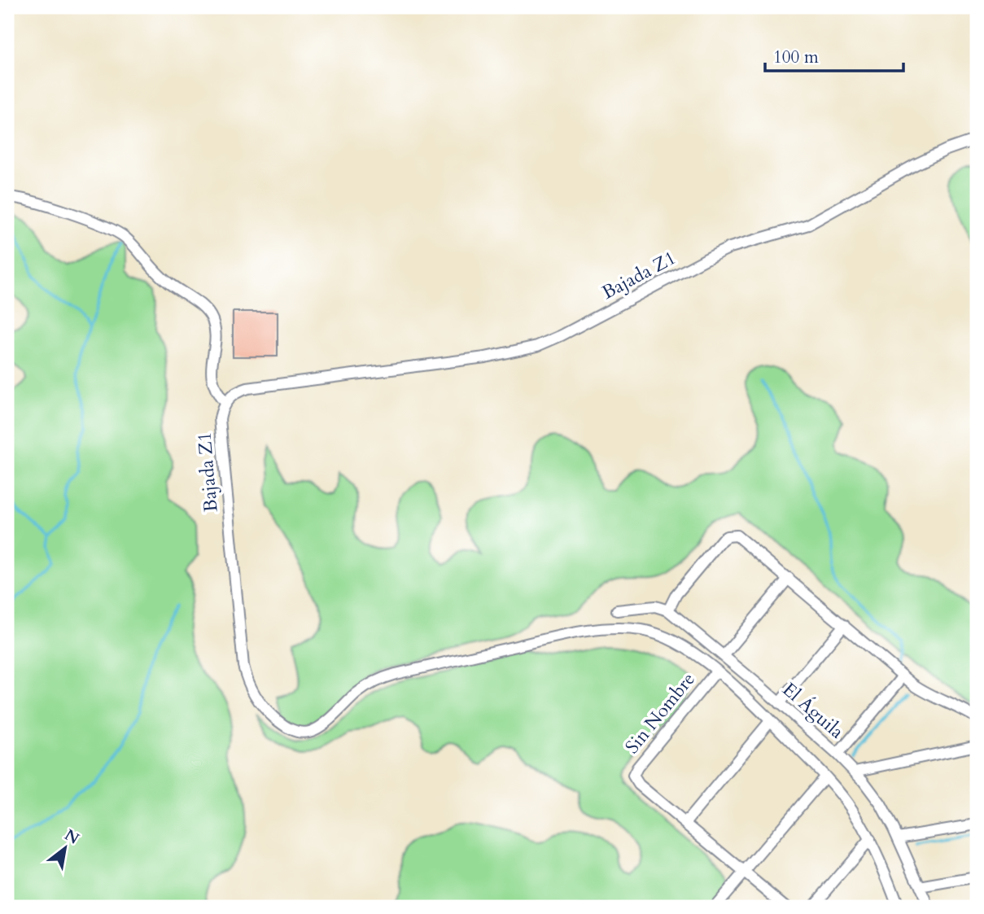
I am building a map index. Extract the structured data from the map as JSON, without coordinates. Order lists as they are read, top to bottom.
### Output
{
  "streets": {
    "street": ["Bajada Z1", "El Águila", "Sin Nombre"]
  },
  "crossings": [
    ["Bajada Z1", "El Águila"],
    ["Bajada Z1", "Sin Nombre"],
    ["El Águila", "Sin Nombre"]
  ],
  "scale_bar": "100 m",
  "north": "top right"
}
